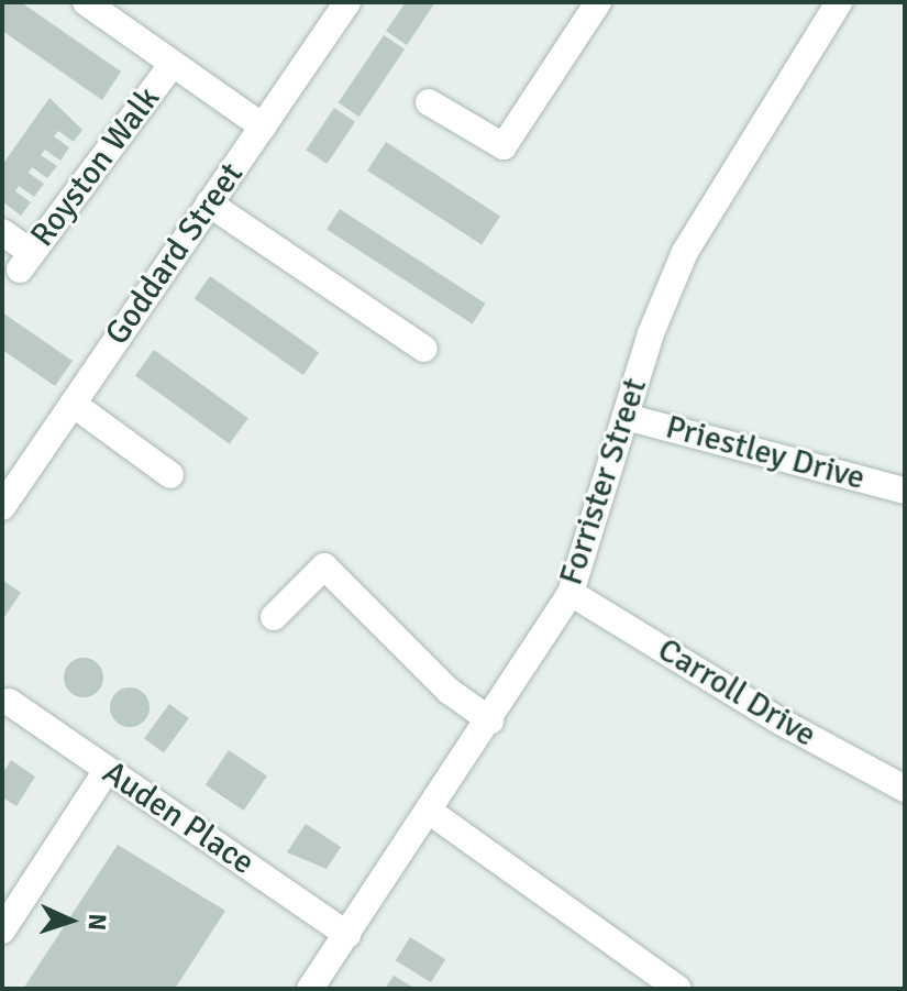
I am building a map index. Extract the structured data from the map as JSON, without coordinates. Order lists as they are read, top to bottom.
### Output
{
  "streets": {
    "street": [
      "Royston Walk",
      "Goddard Street",
      "Priestley Drive",
      "Forrister Street",
      "Carroll Drive",
      "Auden Place"
    ]
  },
  "crossings": [
    ["Royston Walk", "Goddard Street"],
    ["Priestley Drive", "Forrister Street"],
    ["Forrister Street", "Carroll Drive"],
    ["Forrister Street", "Auden Place"]
  ],
  "north": "right"
}
